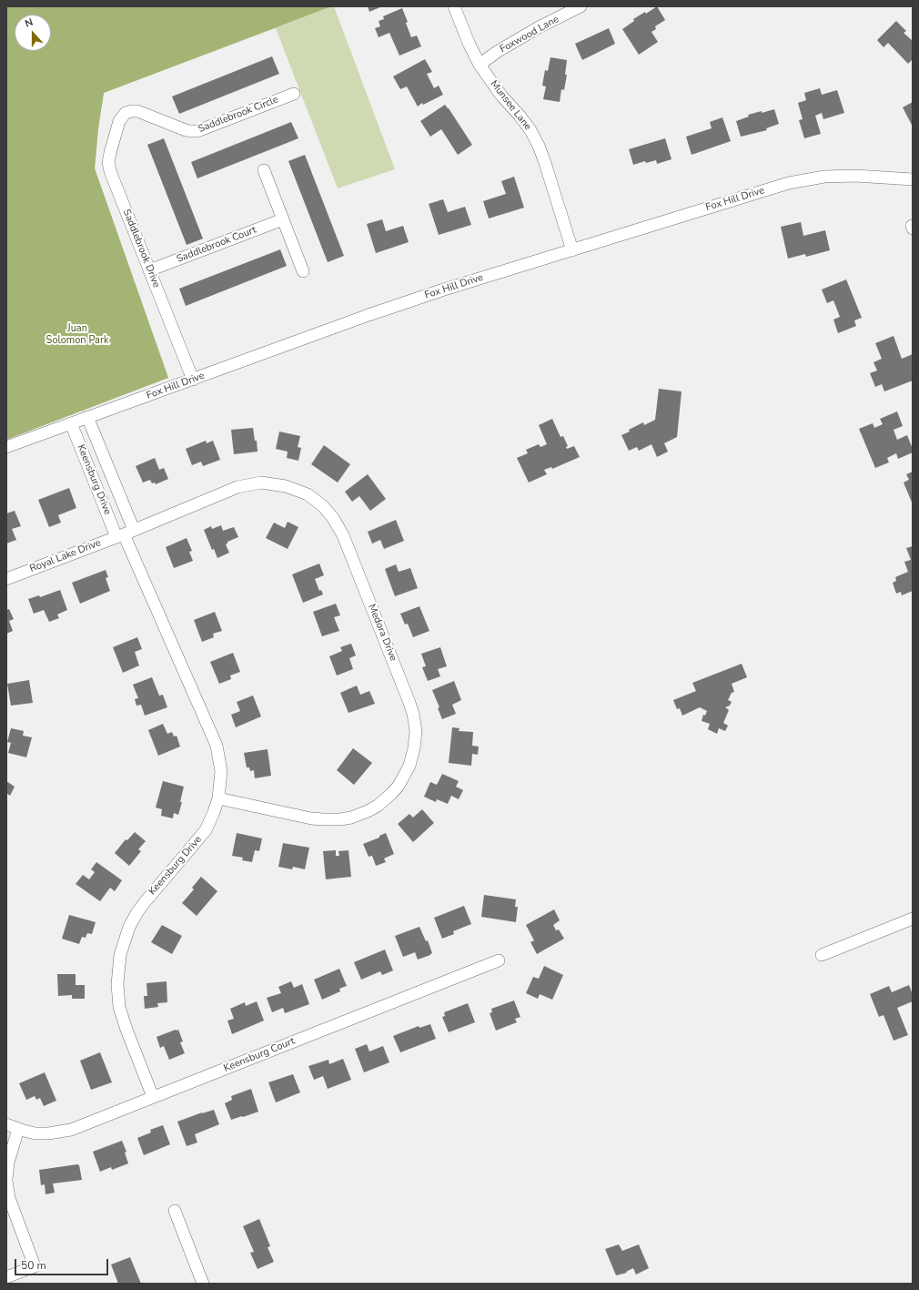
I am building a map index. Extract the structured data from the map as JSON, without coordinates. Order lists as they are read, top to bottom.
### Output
{
  "streets": {
    "street": [
      "Foxwood Lane",
      "Munsee Lane",
      "Saddlebrook Circle",
      "Fox Hill Drive",
      "Saddlebrook Court",
      "Saddlebrook Drive",
      "Keensburg Drive",
      "Royal Lake Drive",
      "Medora Drive",
      "Keensburg Court"
    ]
  },
  "crossings": [
    ["Foxwood Lane", "Munsee Lane"],
    ["Munsee Lane", "Fox Hill Drive"],
    ["Saddlebrook Circle", "Saddlebrook Drive"],
    ["Fox Hill Drive", "Saddlebrook Drive"],
    ["Fox Hill Drive", "Keensburg Drive"],
    ["Saddlebrook Court", "Saddlebrook Drive"],
    ["Keensburg Drive", "Royal Lake Drive"],
    ["Keensburg Drive", "Medora Drive"],
    ["Keensburg Drive", "Keensburg Court"],
    ["Royal Lake Drive", "Medora Drive"]
  ],
  "parks": ["Juan Solomon Park"],
  "scale_bar": "50 m",
  "north": "top"
}
